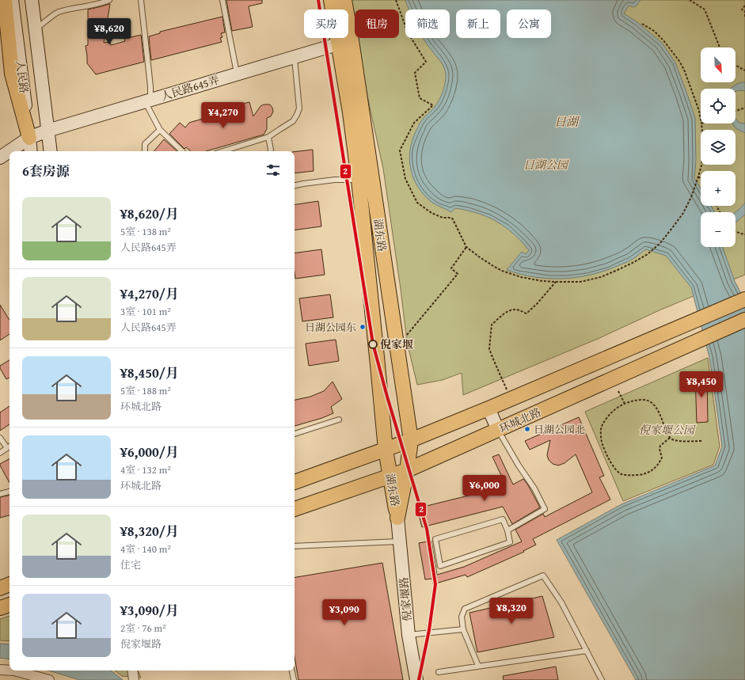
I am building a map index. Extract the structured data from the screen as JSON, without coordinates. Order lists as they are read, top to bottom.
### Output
{
  "streets": {
    "main road": [
      "人民路",
      "人民路645弄",
      "湖东路",
      "环城北路",
      "倪家堰路"
    ]
  },
  "crossings": [
    ["人民路", "人民路645弄"],
    ["人民路645弄", "湖东路"],
    ["湖东路", "环城北路"],
    ["湖东路", "倪家堰路"]
  ],
  "water": ["日湖"],
  "parks": ["日湖公园", "倪家堰公园"],
  "places": ["日湖公园东", "倪家堰", "日湖公园北"],
  "lines": ["transit line 2"],
  "north": "bottom right",
  "page": {
    "chip": [
      "买房",
      "租房",
      "筛选",
      "新上",
      "公寓"
    ],
    "price": [
      "¥8,620",
      "¥4,270",
      "¥8,450",
      "¥6,000",
      "¥8,320",
      "¥3,090"
    ],
    "map_buttons": ["+", "−"],
    "heading": "6套房源",
    "list": [
      {
        "name": "¥8,620/月",
        "note": "5室 · 138 m² · 人民路645弄"
      },
      {
        "name": "¥4,270/月",
        "note": "3室 · 101 m² · 人民路645弄"
      },
      {
        "name": "¥8,450/月",
        "note": "5室 · 188 m² · 环城北路"
      },
      {
        "name": "¥6,000/月",
        "note": "4室 · 132 m² · 环城北路"
      },
      {
        "name": "¥8,320/月",
        "note": "4室 · 140 m² · 住宅"
      },
      {
        "name": "¥3,090/月",
        "note": "2室 · 76 m² · 倪家堰路"
      }
    ]
  }
}
